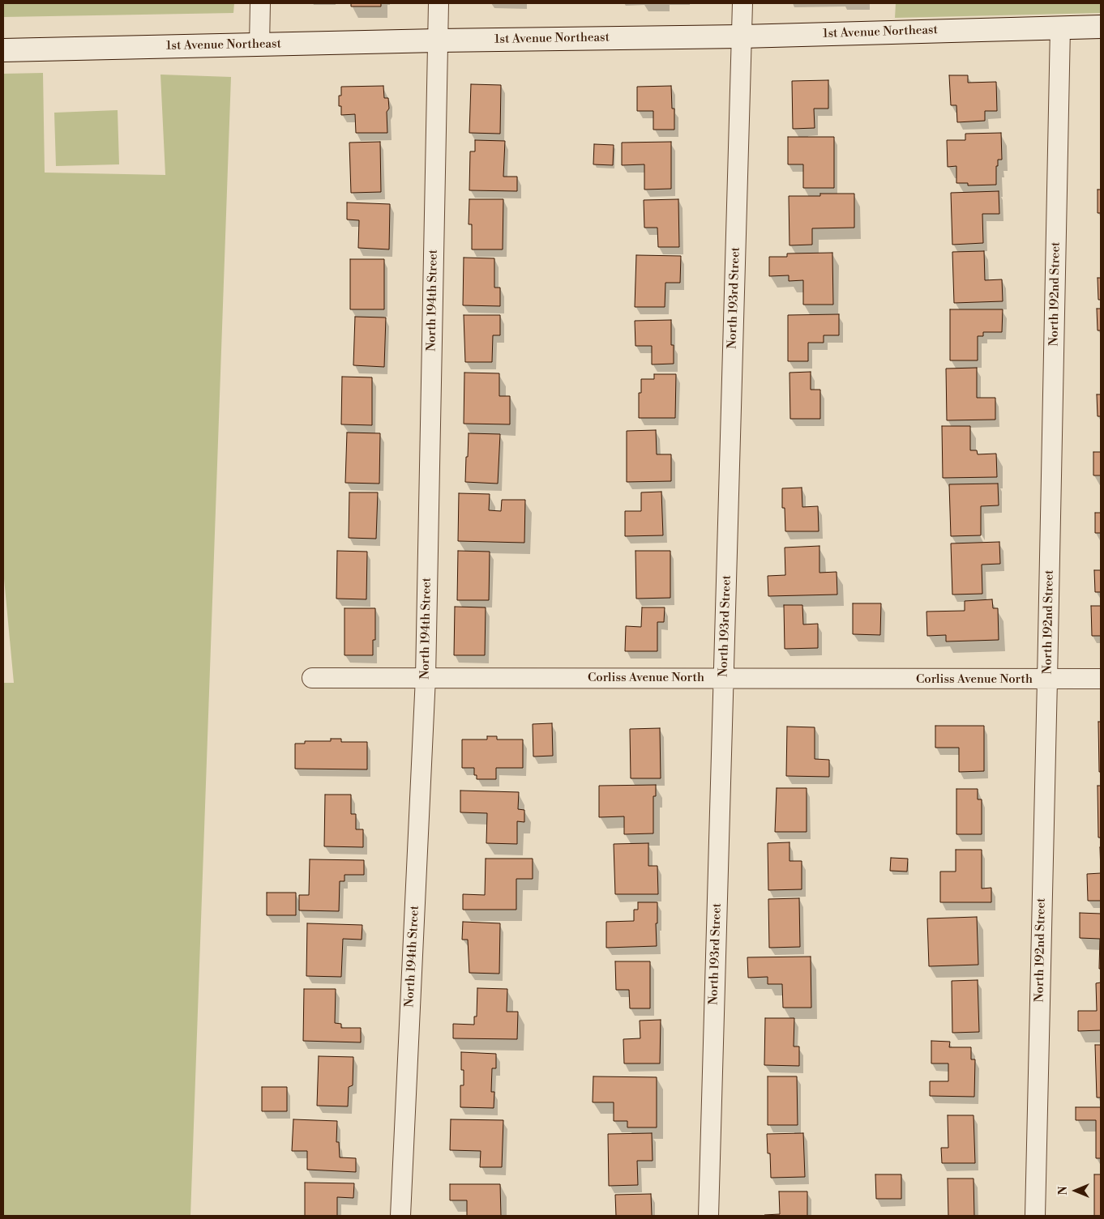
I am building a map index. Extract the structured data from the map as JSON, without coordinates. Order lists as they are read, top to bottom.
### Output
{
  "streets": {
    "street": [
      "1st Avenue Northeast",
      "North 192nd Street",
      "North 193rd Street",
      "North 194th Street",
      "Corliss Avenue North"
    ]
  },
  "crossings": [
    ["1st Avenue Northeast", "North 192nd Street"],
    ["1st Avenue Northeast", "North 193rd Street"],
    ["1st Avenue Northeast", "North 194th Street"],
    ["North 192nd Street", "Corliss Avenue North"],
    ["North 193rd Street", "Corliss Avenue North"],
    ["North 194th Street", "Corliss Avenue North"]
  ],
  "north": "left"
}
